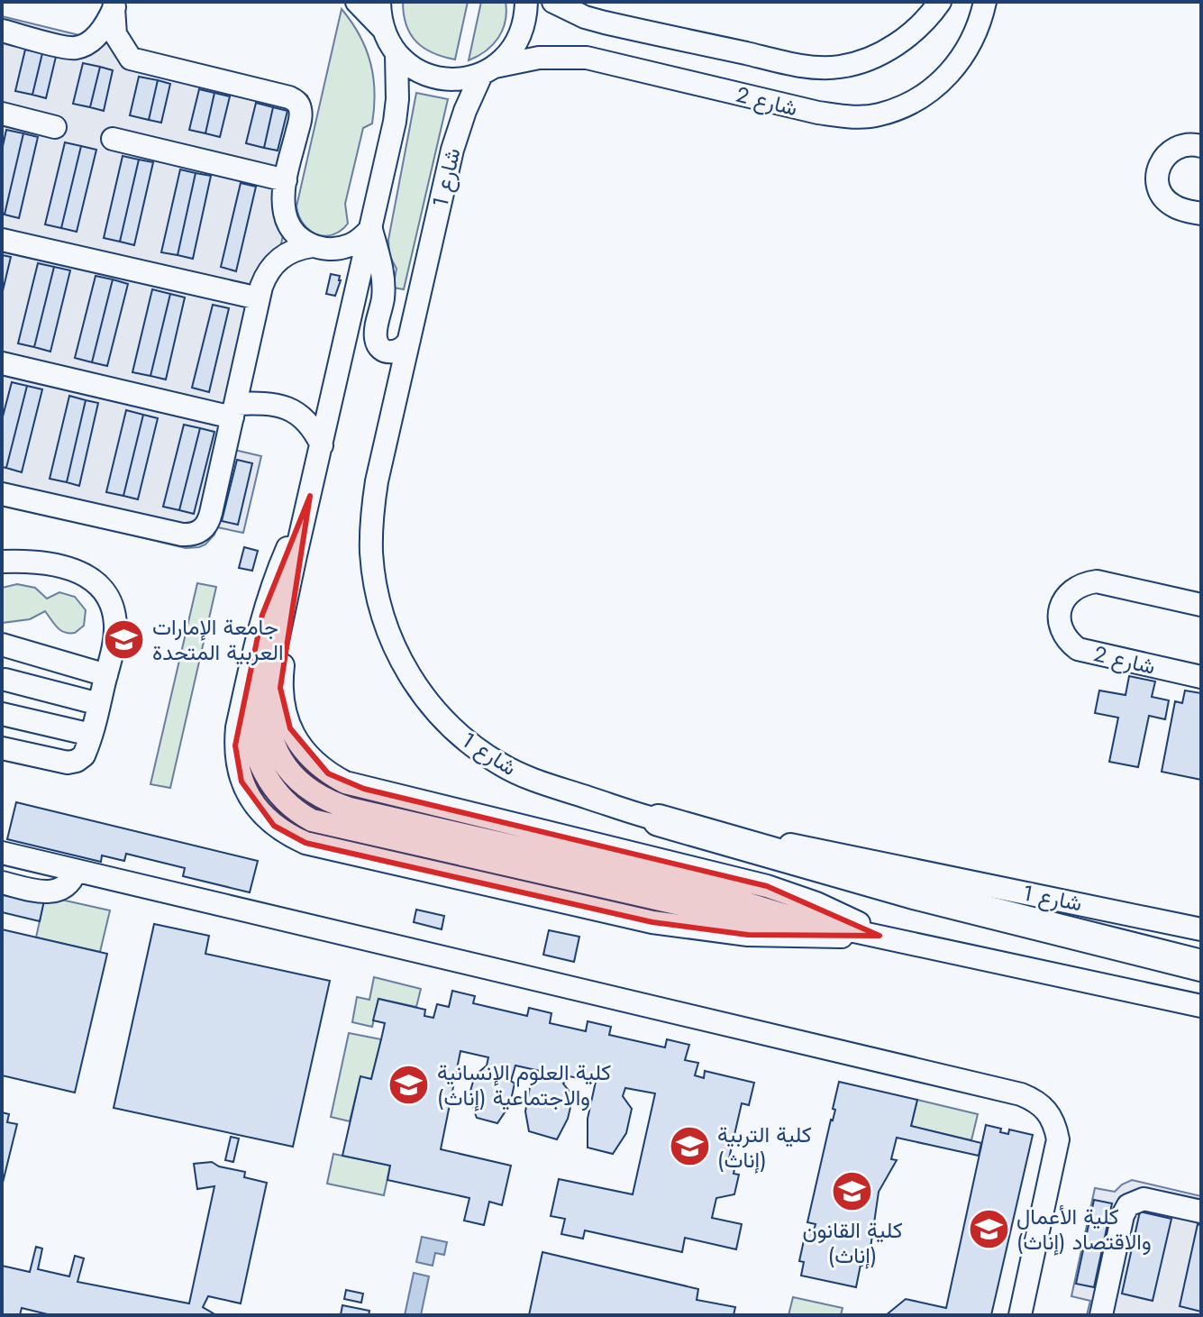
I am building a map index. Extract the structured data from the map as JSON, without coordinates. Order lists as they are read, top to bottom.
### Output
{
  "streets": {
    "street": ["شارع 2", "شارع 1"]
  },
  "crossings": [
    ["شارع 2", "شارع 1"]
  ],
  "places": {
    "school or university": [
      "جامعة الإمارات العربية المتحدة",
      "كلية العلوم الإنسانية والاجتماعية (إناث)",
      "كلية التربية (إناث)",
      "كلية القانون (إناث)",
      "كلية الأعمال والاقتصاد (إناث)"
    ]
  }
}
